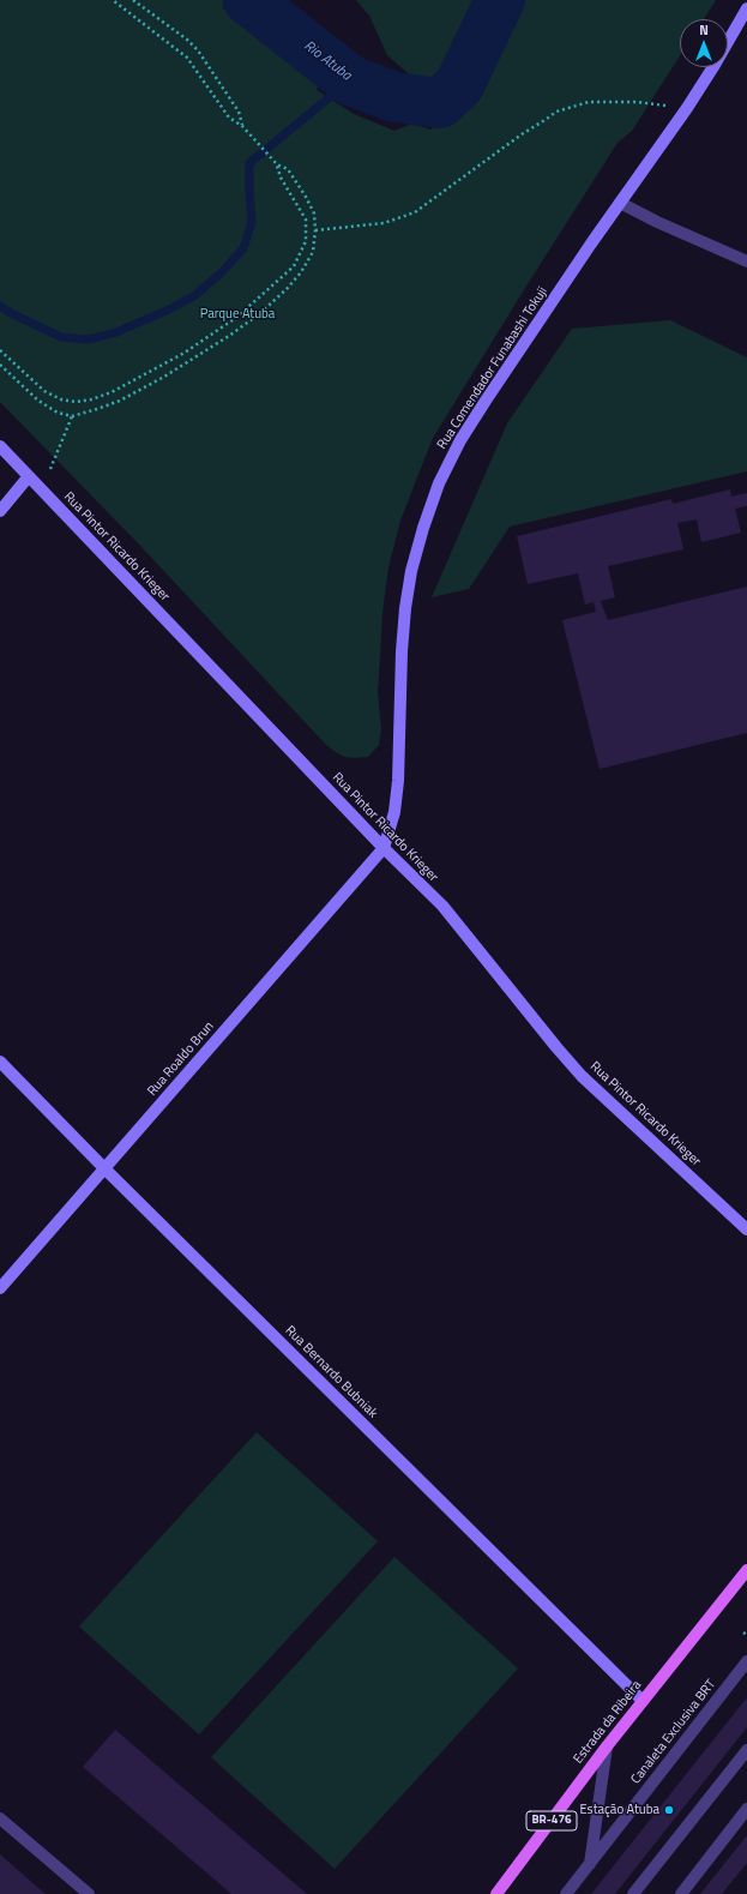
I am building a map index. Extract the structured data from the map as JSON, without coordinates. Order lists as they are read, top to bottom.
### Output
{
  "streets": {
    "main road": [
      "Rua Comendador Funabashi Tokuji",
      "Rua Pintor Ricardo Krieger",
      "Rua Roaldo Brun",
      "Rua Bernardo Bubniak",
      "Estrada da Ribeira",
      "BR-476"
    ],
    "lane": ["Canaleta Exclusiva BRT"]
  },
  "crossings": [
    ["Rua Comendador Funabashi Tokuji", "Rua Pintor Ricardo Krieger"],
    ["Rua Comendador Funabashi Tokuji", "Rua Roaldo Brun"],
    ["Rua Pintor Ricardo Krieger", "Rua Roaldo Brun"],
    ["Rua Roaldo Brun", "Rua Bernardo Bubniak"],
    ["Rua Bernardo Bubniak", "Estrada da Ribeira"]
  ],
  "water": ["Rio Atuba"],
  "parks": ["Parque Atuba"],
  "places": ["Estação Atuba"],
  "north": "top"
}
